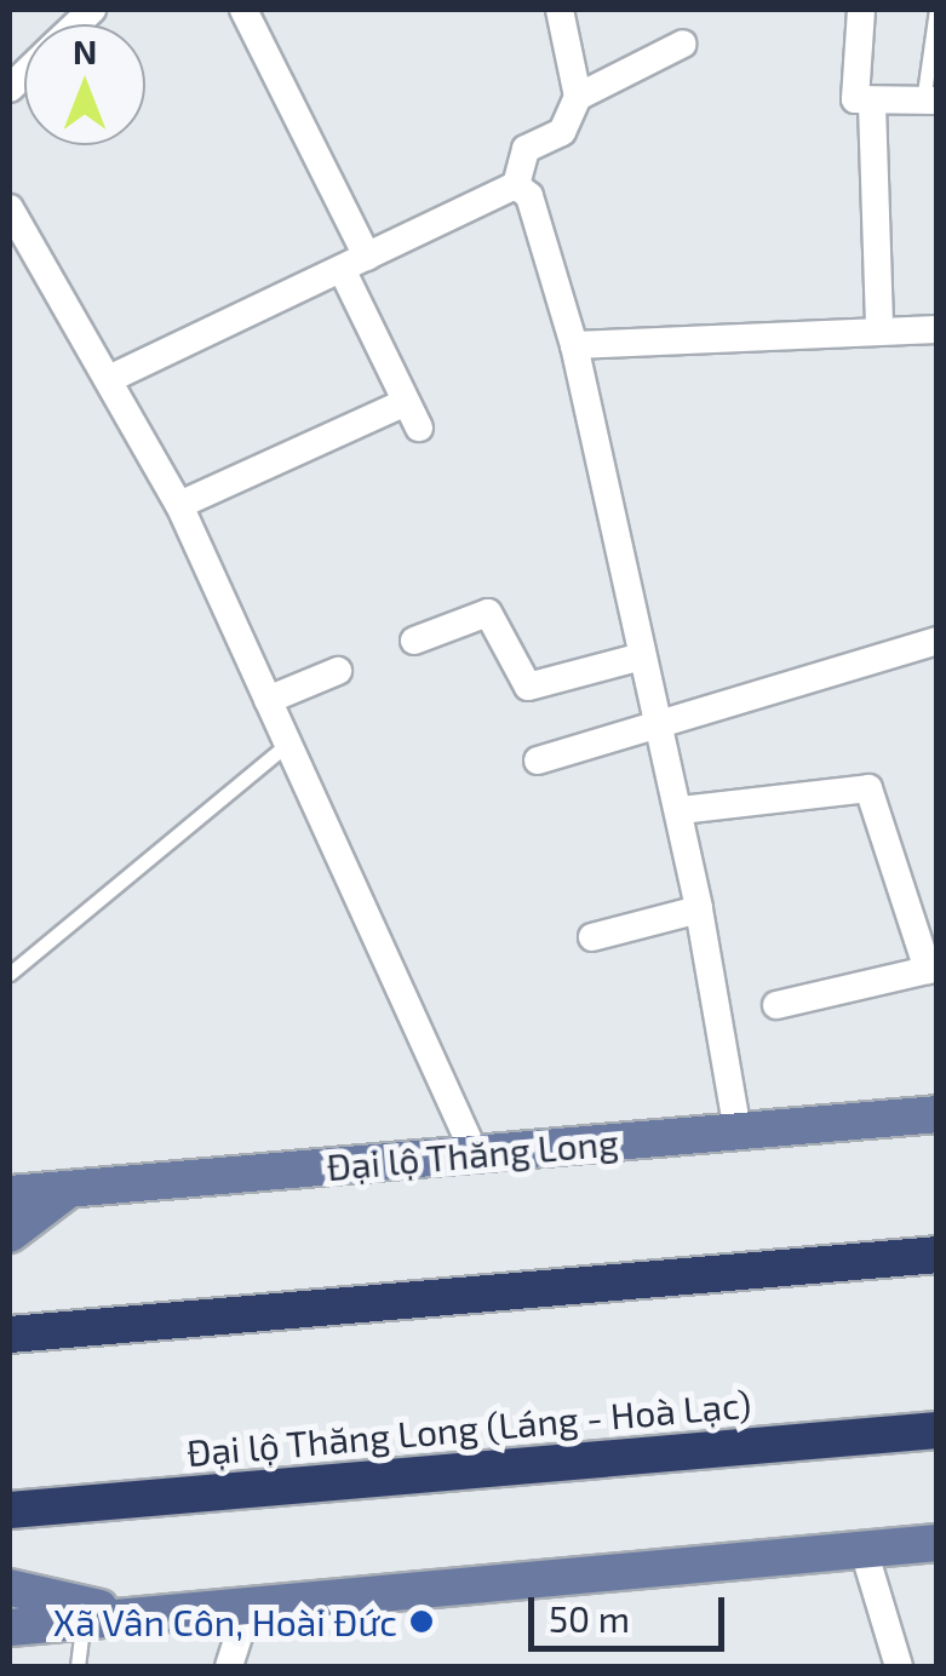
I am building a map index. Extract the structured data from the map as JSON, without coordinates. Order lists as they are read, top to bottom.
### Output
{
  "streets": {
    "highway": ["Đại lộ Thăng Long (Láng - Hoà Lạc)"],
    "main road": ["Đại lộ Thăng Long"]
  },
  "places": ["Xã Vân Côn, Hoài Đức"],
  "scale_bar": "50 m",
  "north": "top"
}
